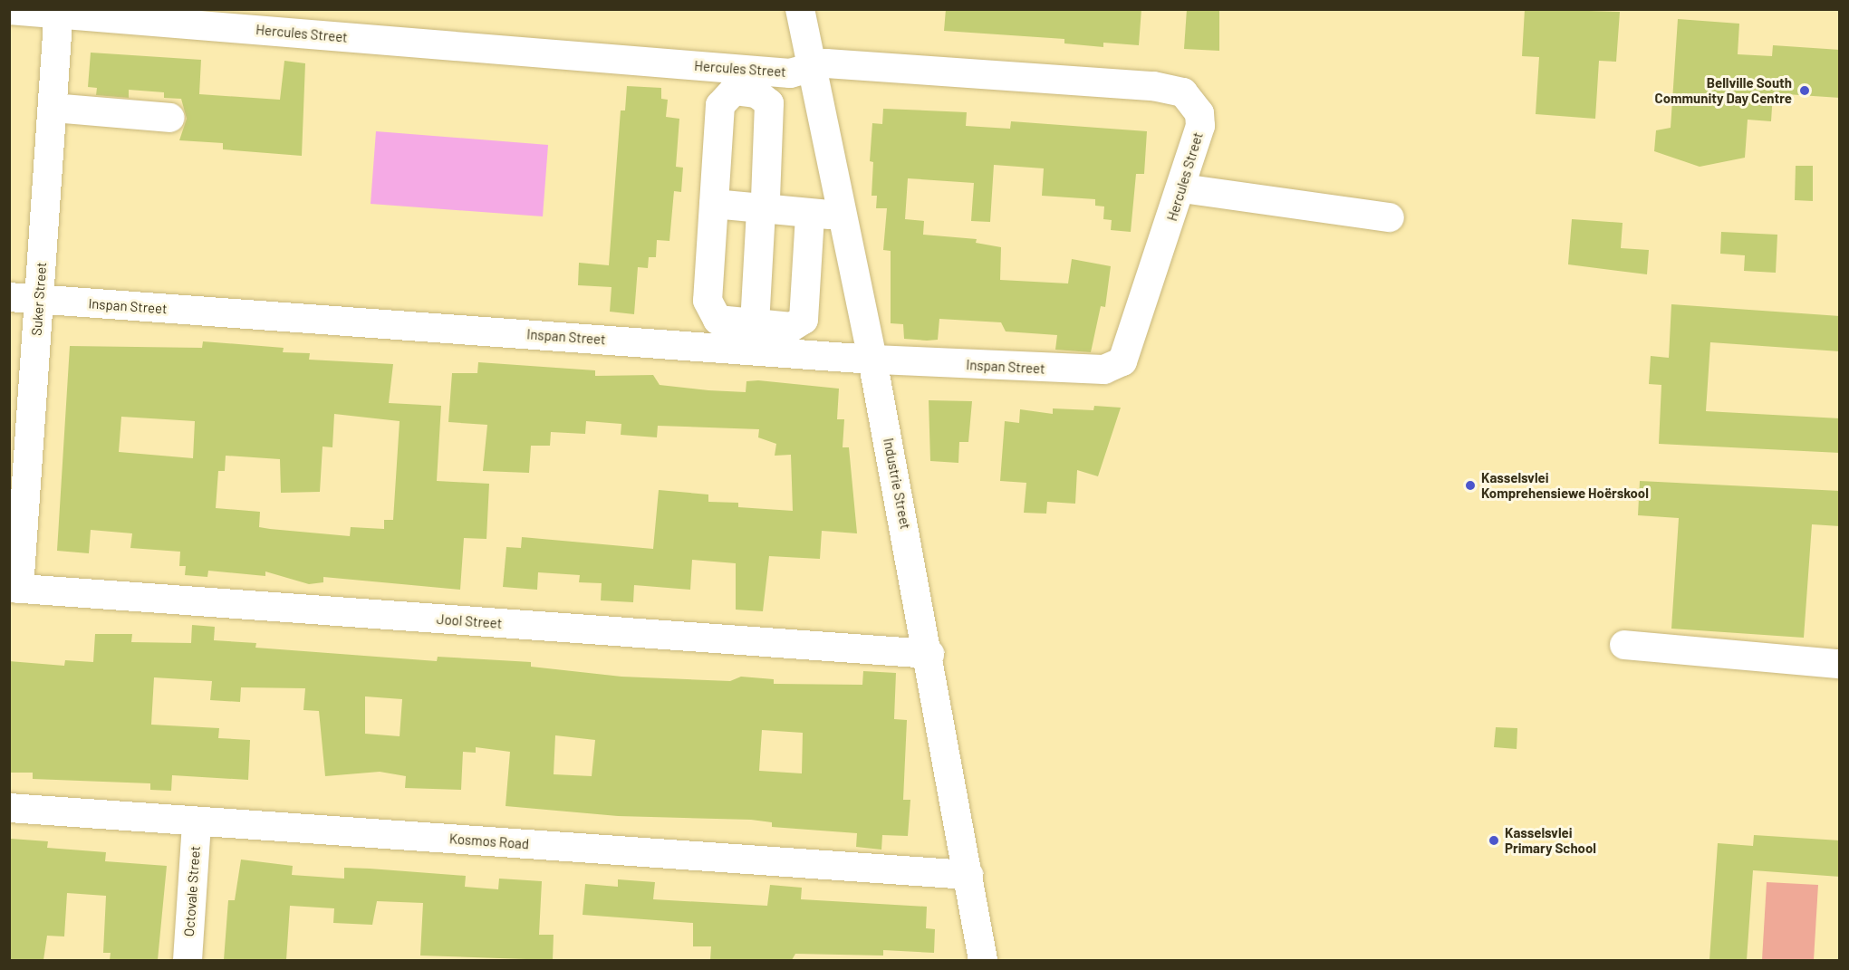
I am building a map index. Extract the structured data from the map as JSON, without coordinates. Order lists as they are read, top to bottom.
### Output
{
  "streets": {
    "street": [
      "Hercules Street",
      "Suker Street",
      "Inspan Street",
      "Industrie Street",
      "Jool Street",
      "Kosmos Road",
      "Octovale Street"
    ]
  },
  "crossings": [
    ["Hercules Street", "Suker Street"],
    ["Hercules Street", "Inspan Street"],
    ["Hercules Street", "Industrie Street"],
    ["Suker Street", "Inspan Street"],
    ["Suker Street", "Jool Street"],
    ["Inspan Street", "Industrie Street"],
    ["Industrie Street", "Jool Street"],
    ["Industrie Street", "Kosmos Road"],
    ["Kosmos Road", "Octovale Street"]
  ],
  "places": ["Bellville South Community Day Centre", "Kasselsvlei Komprehensiewe Hoërskool", "Kasselsvlei Primary School"]
}
